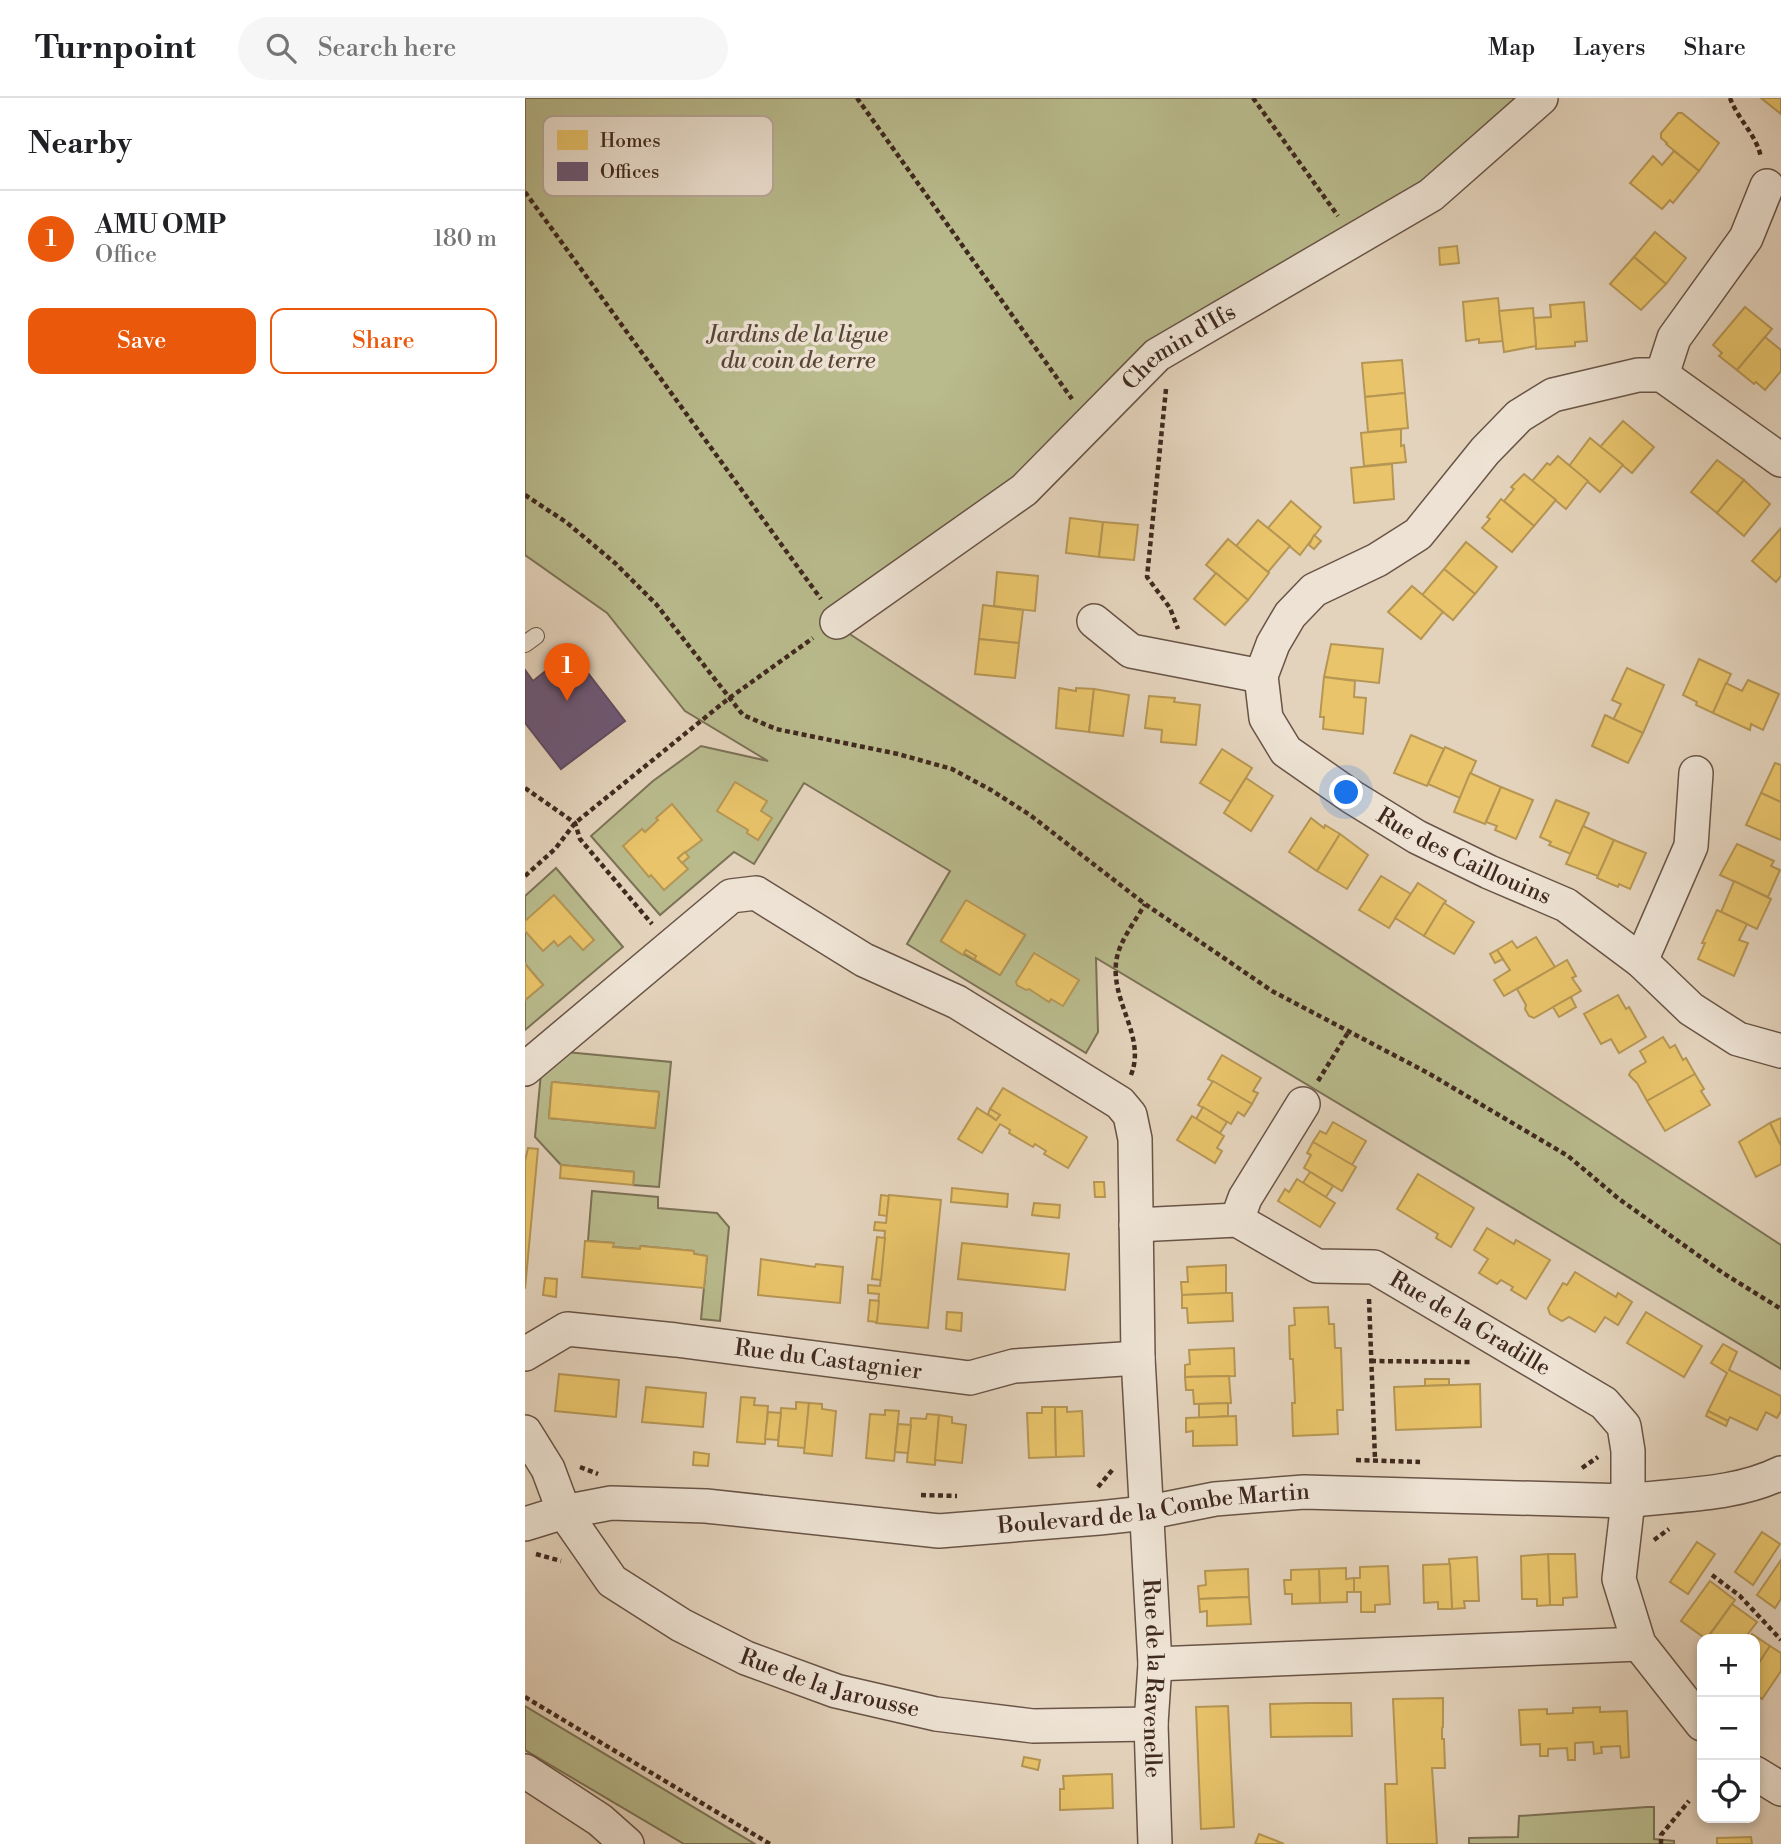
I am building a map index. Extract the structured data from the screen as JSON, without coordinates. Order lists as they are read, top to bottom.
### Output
{
  "streets": {
    "street": [
      "Chemin d'Ifs",
      "Rue des Caillouins",
      "Rue de la Gradille",
      "Rue du Castagnier",
      "Boulevard de la Combe Martin",
      "Rue de la Ravenelle",
      "Rue de la Jarousse"
    ]
  },
  "crossings": [
    ["Rue de la Gradille", "Boulevard de la Combe Martin"],
    ["Boulevard de la Combe Martin", "Rue de la Ravenelle"],
    ["Boulevard de la Combe Martin", "Rue de la Jarousse"],
    ["Rue de la Ravenelle", "Rue de la Jarousse"]
  ],
  "parks": ["Jardins de la ligue du coin de terre"],
  "legend": ["Homes", "Offices"],
  "page": {
    "header": "Turnpoint",
    "search": "Search here",
    "nav": ["Map", "Layers", "Share"],
    "heading": "Nearby",
    "list": [
      {
        "mark": "1",
        "name": "AMU OMP",
        "note": "Office",
        "value": "180 m"
      }
    ],
    "buttons": ["Save", "Share"],
    "pins": "1",
    "map_buttons": ["+", "−"]
  }
}
